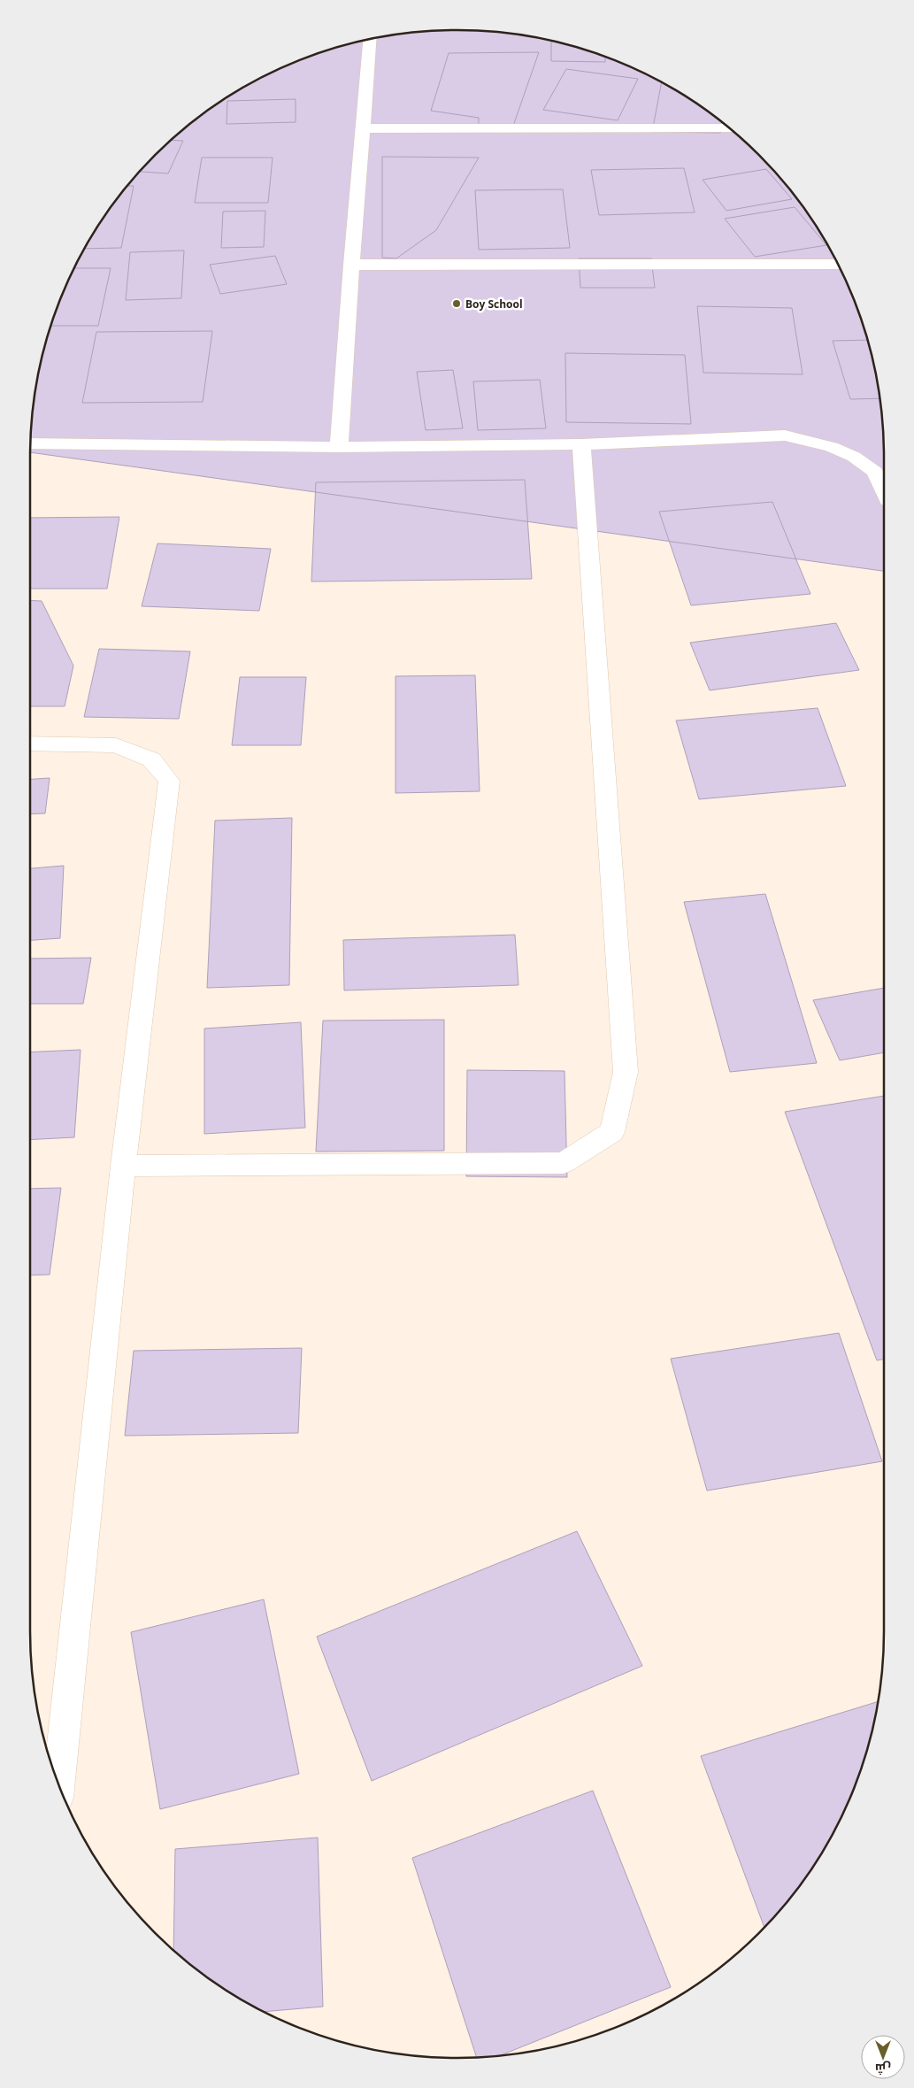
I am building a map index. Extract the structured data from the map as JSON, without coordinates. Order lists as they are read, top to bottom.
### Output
{
  "places": ["Boy School"],
  "north": "bottom"
}
